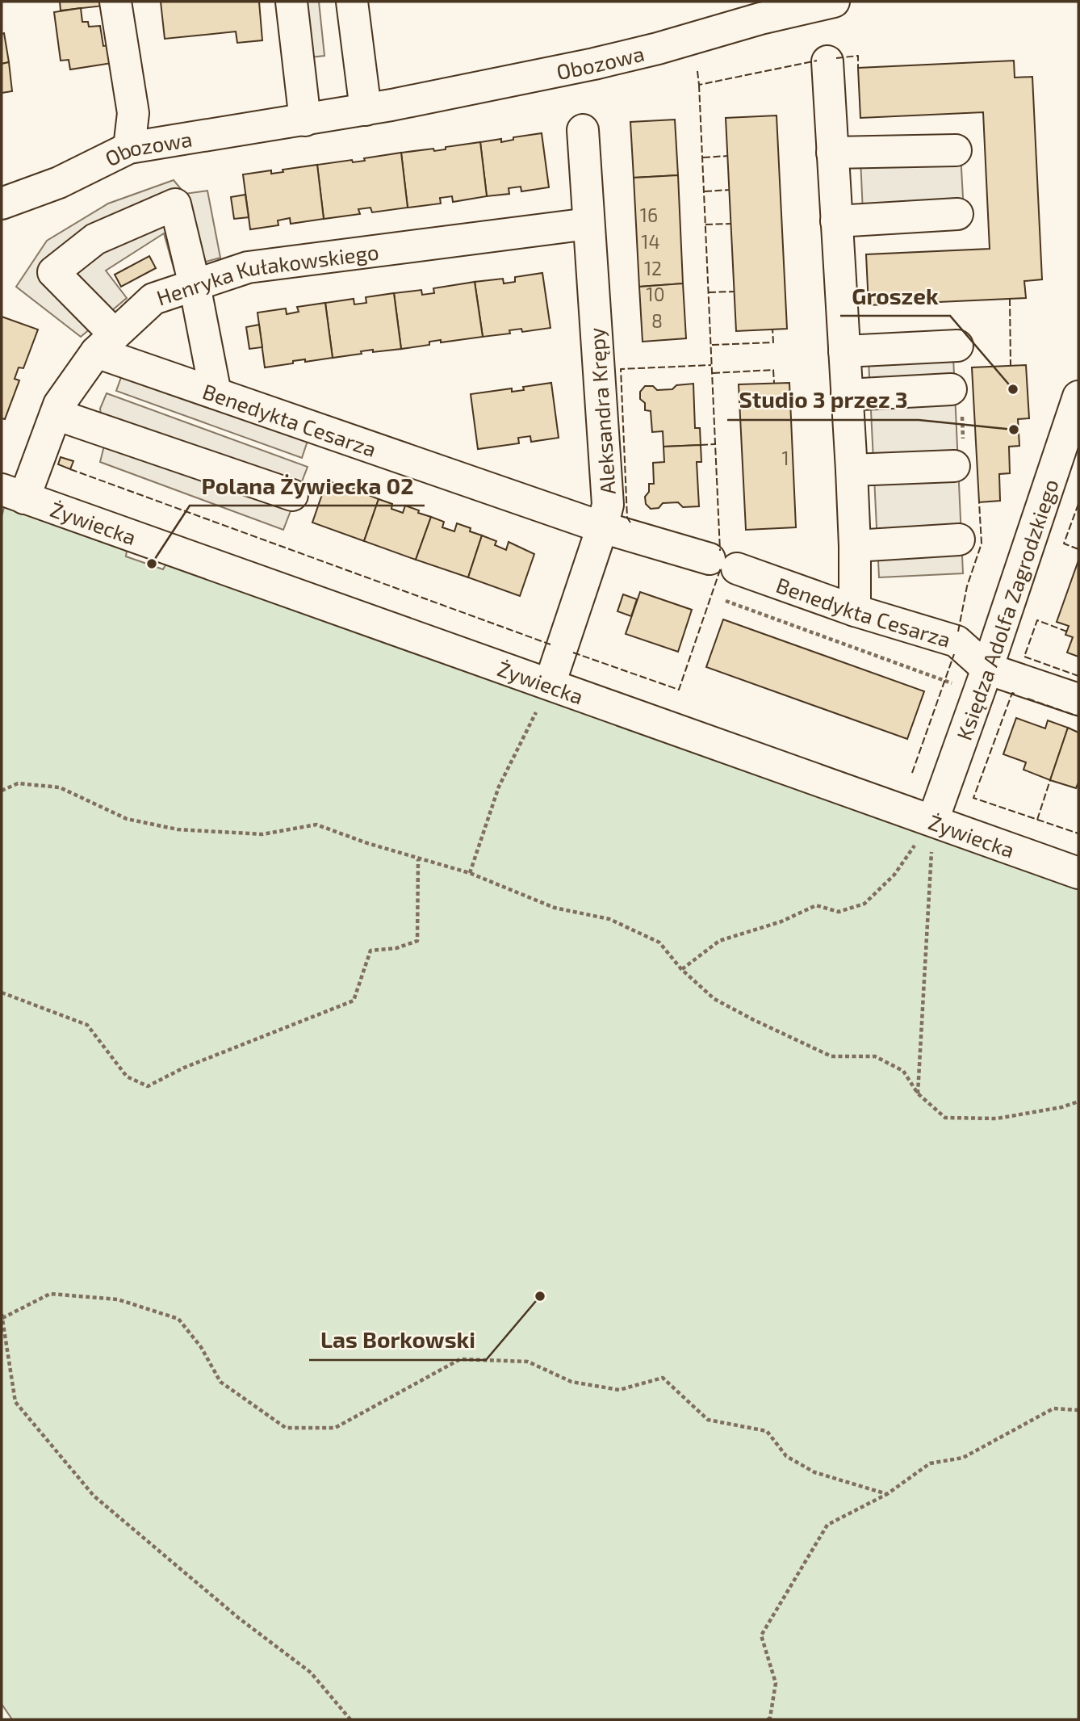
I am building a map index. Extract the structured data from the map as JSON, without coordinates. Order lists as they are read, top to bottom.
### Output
{
  "streets": {
    "street": [
      "Obozowa",
      "Henryka Kułakowskiego",
      "Aleksandra Krępy",
      "Benedykta Cesarza",
      "Żywiecka",
      "Księdza Adolfa Zagrodzkiego"
    ]
  },
  "crossings": [
    ["Henryka Kułakowskiego", "Aleksandra Krępy"],
    ["Henryka Kułakowskiego", "Benedykta Cesarza"],
    ["Henryka Kułakowskiego", "Żywiecka"],
    ["Aleksandra Krępy", "Benedykta Cesarza"],
    ["Aleksandra Krępy", "Żywiecka"],
    ["Benedykta Cesarza", "Księdza Adolfa Zagrodzkiego"],
    ["Żywiecka", "Księdza Adolfa Zagrodzkiego"]
  ],
  "places": [
    "Groszek",
    "Studio 3 przez 3",
    "Polana Żywiecka 02",
    "Las Borkowski"
  ],
  "house_numbers": [
    "16",
    "14",
    "12",
    "10",
    "8",
    "1"
  ]
}
